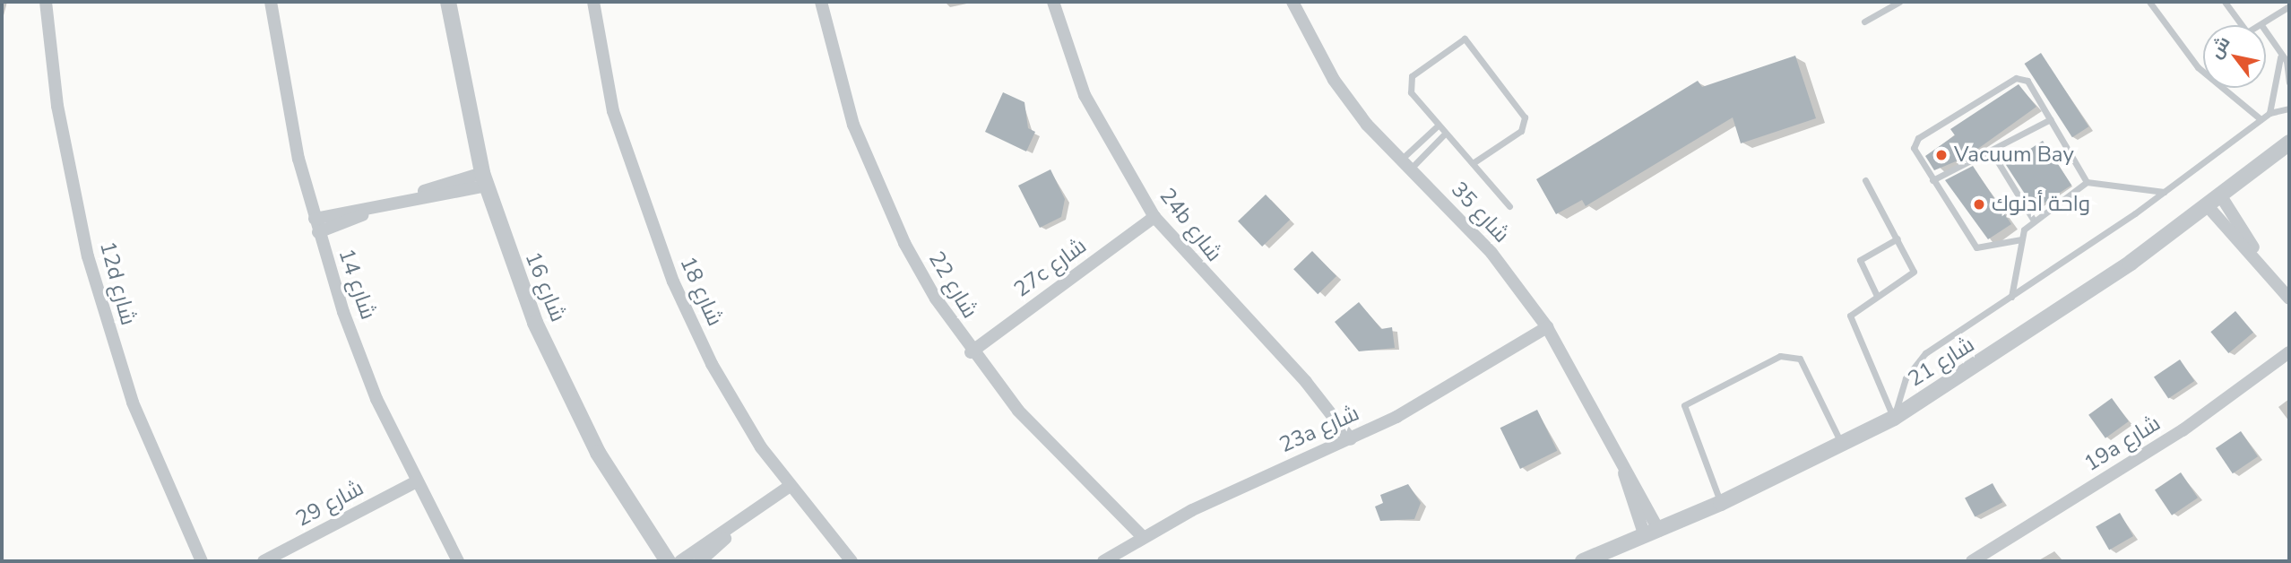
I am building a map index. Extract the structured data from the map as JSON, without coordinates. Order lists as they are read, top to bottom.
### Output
{
  "streets": {
    "street": [
      "شارع 35",
      "24b شارع",
      "27c شارع",
      "12d شارع",
      "شارع 14",
      "شارع 22",
      "شارع 16",
      "شارع 18",
      "شارع 21",
      "23a شارع",
      "19a شارع",
      "شارع 29"
    ]
  },
  "crossings": [
    ["شارع 35", "شارع 21"],
    ["شارع 35", "23a شارع"],
    ["24b شارع", "27c شارع"],
    ["24b شارع", "23a شارع"],
    ["27c شارع", "شارع 22"],
    ["شارع 14", "شارع 29"],
    ["شارع 22", "23a شارع"]
  ],
  "places": ["Vacuum Bay", "واحة أدنوك"],
  "north": "top left"
}
